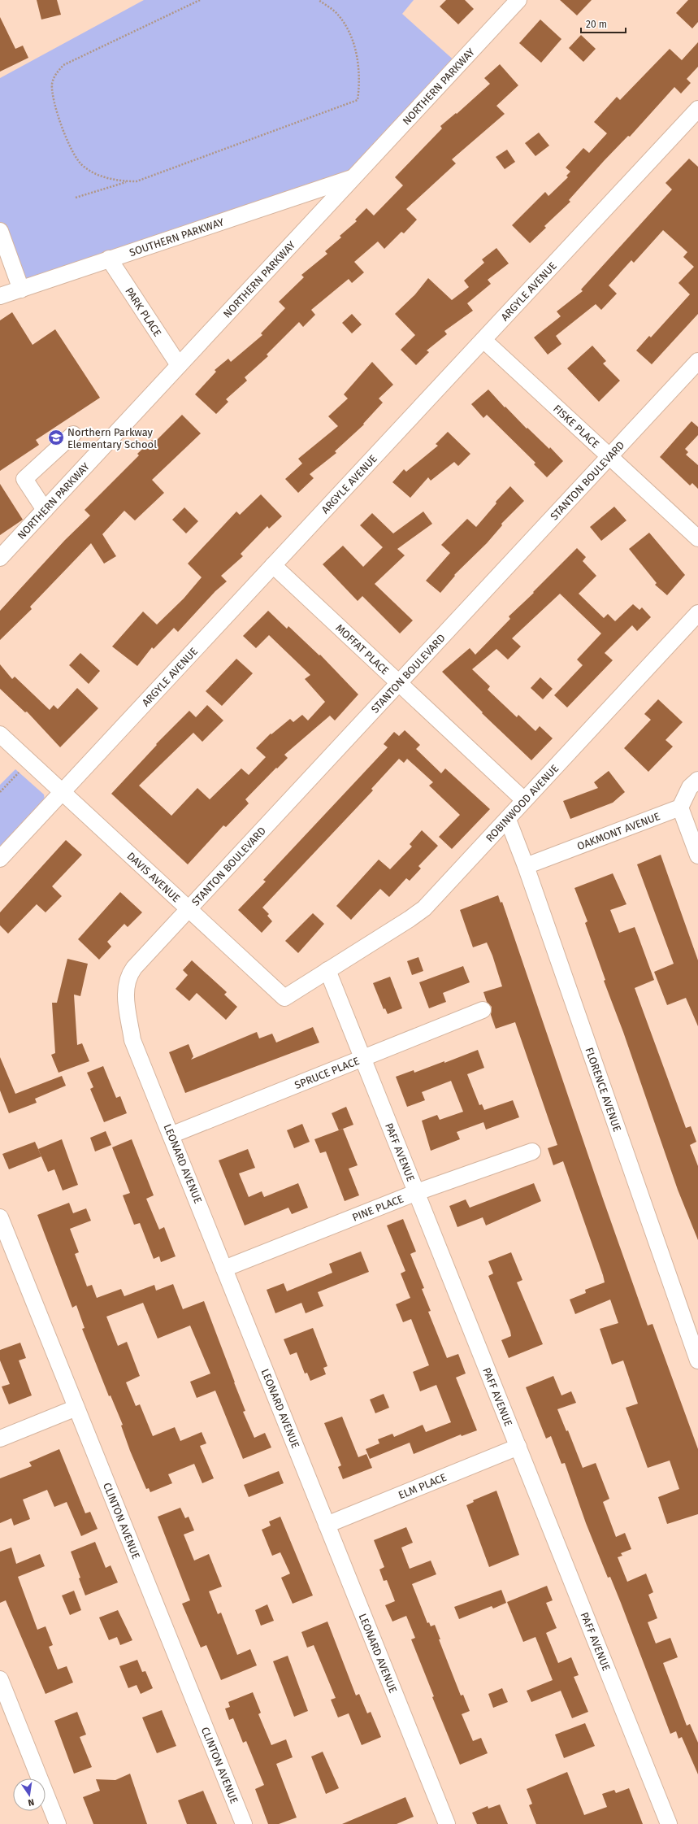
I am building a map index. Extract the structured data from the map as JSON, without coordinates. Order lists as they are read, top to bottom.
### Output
{
  "streets": {
    "street": [
      "NORTHERN PARKWAY",
      "SOUTHERN PARKWAY",
      "ARGYLE AVENUE",
      "PARK PLACE",
      "FISKE PLACE",
      "STANTON BOULEVARD",
      "MOFFAT PLACE",
      "ROBINWOOD AVENUE",
      "OAKMONT AVENUE",
      "DAVIS AVENUE",
      "SPRUCE PLACE",
      "FLORENCE AVENUE",
      "PAFF AVENUE",
      "LEONARD AVENUE",
      "PINE PLACE",
      "ELM PLACE",
      "CLINTON AVENUE"
    ]
  },
  "crossings": [
    ["NORTHERN PARKWAY", "SOUTHERN PARKWAY"],
    ["NORTHERN PARKWAY", "PARK PLACE"],
    ["SOUTHERN PARKWAY", "PARK PLACE"],
    ["ARGYLE AVENUE", "FISKE PLACE"],
    ["ARGYLE AVENUE", "MOFFAT PLACE"],
    ["ARGYLE AVENUE", "DAVIS AVENUE"],
    ["FISKE PLACE", "STANTON BOULEVARD"],
    ["STANTON BOULEVARD", "MOFFAT PLACE"],
    ["STANTON BOULEVARD", "DAVIS AVENUE"],
    ["STANTON BOULEVARD", "LEONARD AVENUE"],
    ["MOFFAT PLACE", "ROBINWOOD AVENUE"],
    ["ROBINWOOD AVENUE", "DAVIS AVENUE"],
    ["ROBINWOOD AVENUE", "FLORENCE AVENUE"],
    ["ROBINWOOD AVENUE", "PAFF AVENUE"],
    ["OAKMONT AVENUE", "FLORENCE AVENUE"],
    ["DAVIS AVENUE", "PAFF AVENUE"],
    ["SPRUCE PLACE", "PAFF AVENUE"],
    ["SPRUCE PLACE", "LEONARD AVENUE"],
    ["PAFF AVENUE", "PINE PLACE"],
    ["PAFF AVENUE", "ELM PLACE"],
    ["LEONARD AVENUE", "PINE PLACE"],
    ["LEONARD AVENUE", "ELM PLACE"]
  ],
  "places": {
    "school or university": ["Northern Parkway Elementary School"]
  },
  "scale_bar": "20 m",
  "north": "bottom"
}
